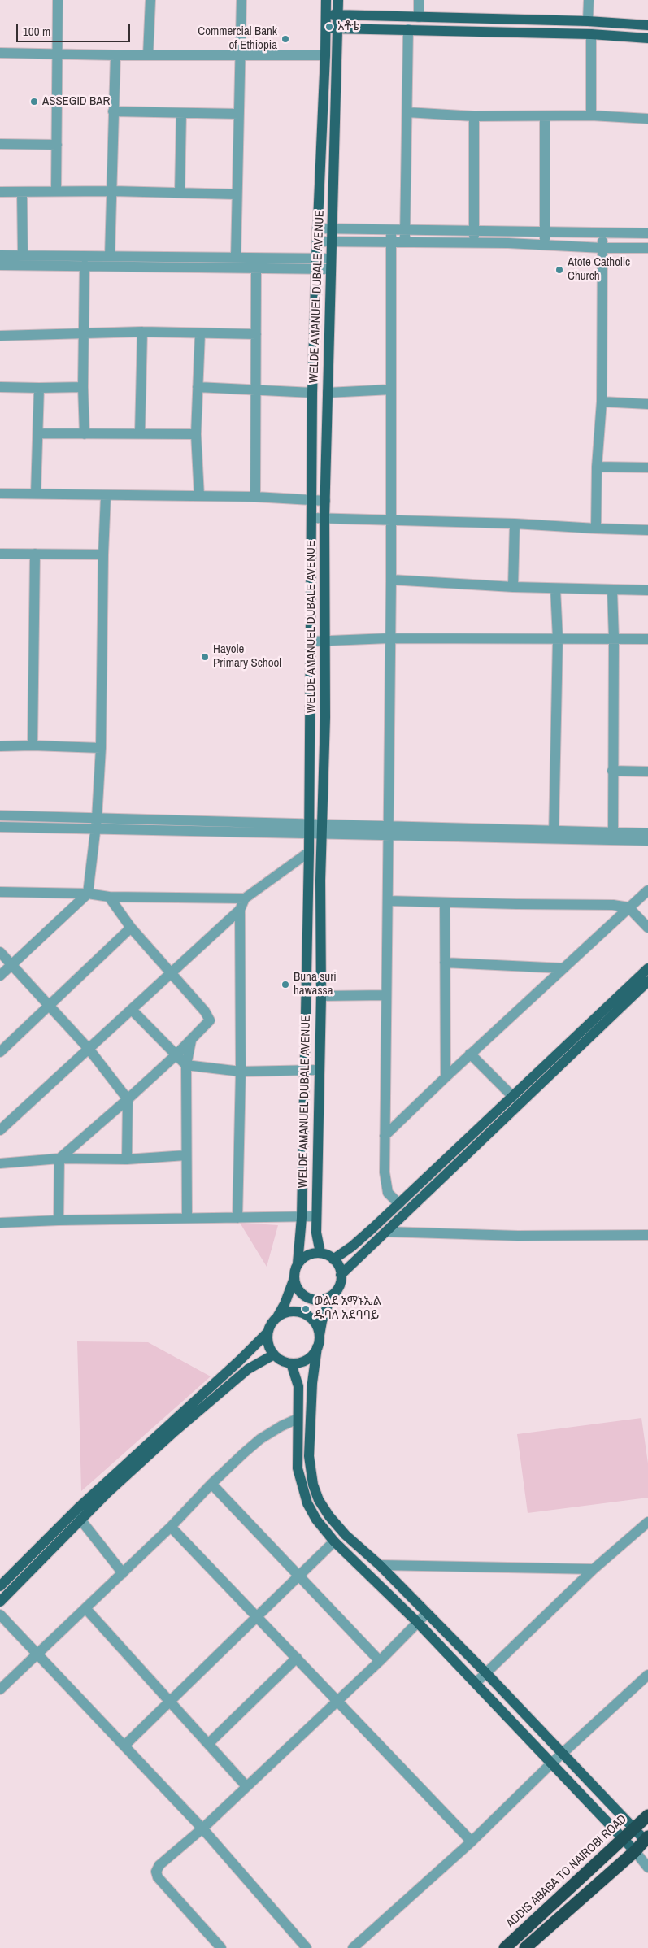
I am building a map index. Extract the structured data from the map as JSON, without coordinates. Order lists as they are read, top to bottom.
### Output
{
  "streets": {
    "highway": ["ADDIS ABABA TO NAIROBI ROAD"],
    "main road": ["WELDE AMANUEL DUBALE AVENUE"]
  },
  "places": [
    "አቶቴ",
    "Commercial Bank of Ethiopia",
    "ASSEGID BAR",
    "Atote Catholic Church",
    "Hayole Primary School",
    "Buna suri hawassa",
    "ወልደ አማኑኤል ዱባለ አደባባይ"
  ],
  "scale_bar": "100 m"
}
